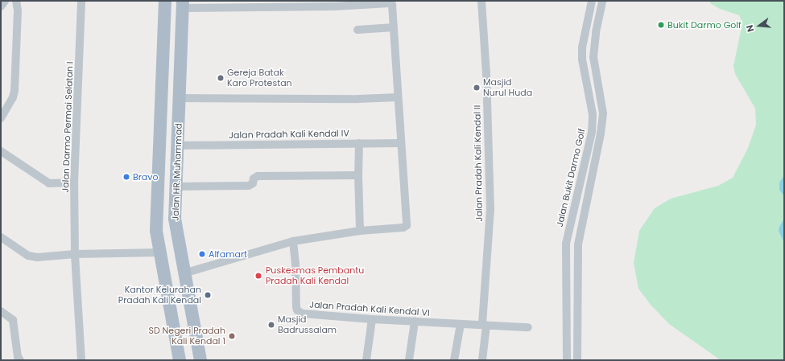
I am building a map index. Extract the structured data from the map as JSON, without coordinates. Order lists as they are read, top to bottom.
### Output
{
  "streets": {
    "main road": ["Jalan HR. Muhammad"],
    "street": [
      "Jalan Darmo Permai Selatan I",
      "Jalan Pradah Kali Kendal IV",
      "Jalan Pradah Kali Kendal II",
      "Jalan Bukit Darmo Golf",
      "Jalan Pradah Kali Kendal VI"
    ]
  },
  "crossings": [
    ["Jalan Pradah Kali Kendal IV", "Jalan HR. Muhammad"],
    ["Jalan Pradah Kali Kendal II", "Jalan Pradah Kali Kendal VI"]
  ],
  "places": [
    "Bukit Darmo Golf",
    "Gereja Batak Karo Protestan",
    "Masjid Nurul Huda",
    "Bravo",
    "Alfamart",
    "Puskesmas Pembantu Pradah Kali Kendal",
    "Kantor Kelurahan Pradah Kali Kendal",
    "Masjid Badrussalam",
    "SD Negeri Pradah Kali Kendal 1"
  ],
  "north": "left"
}
